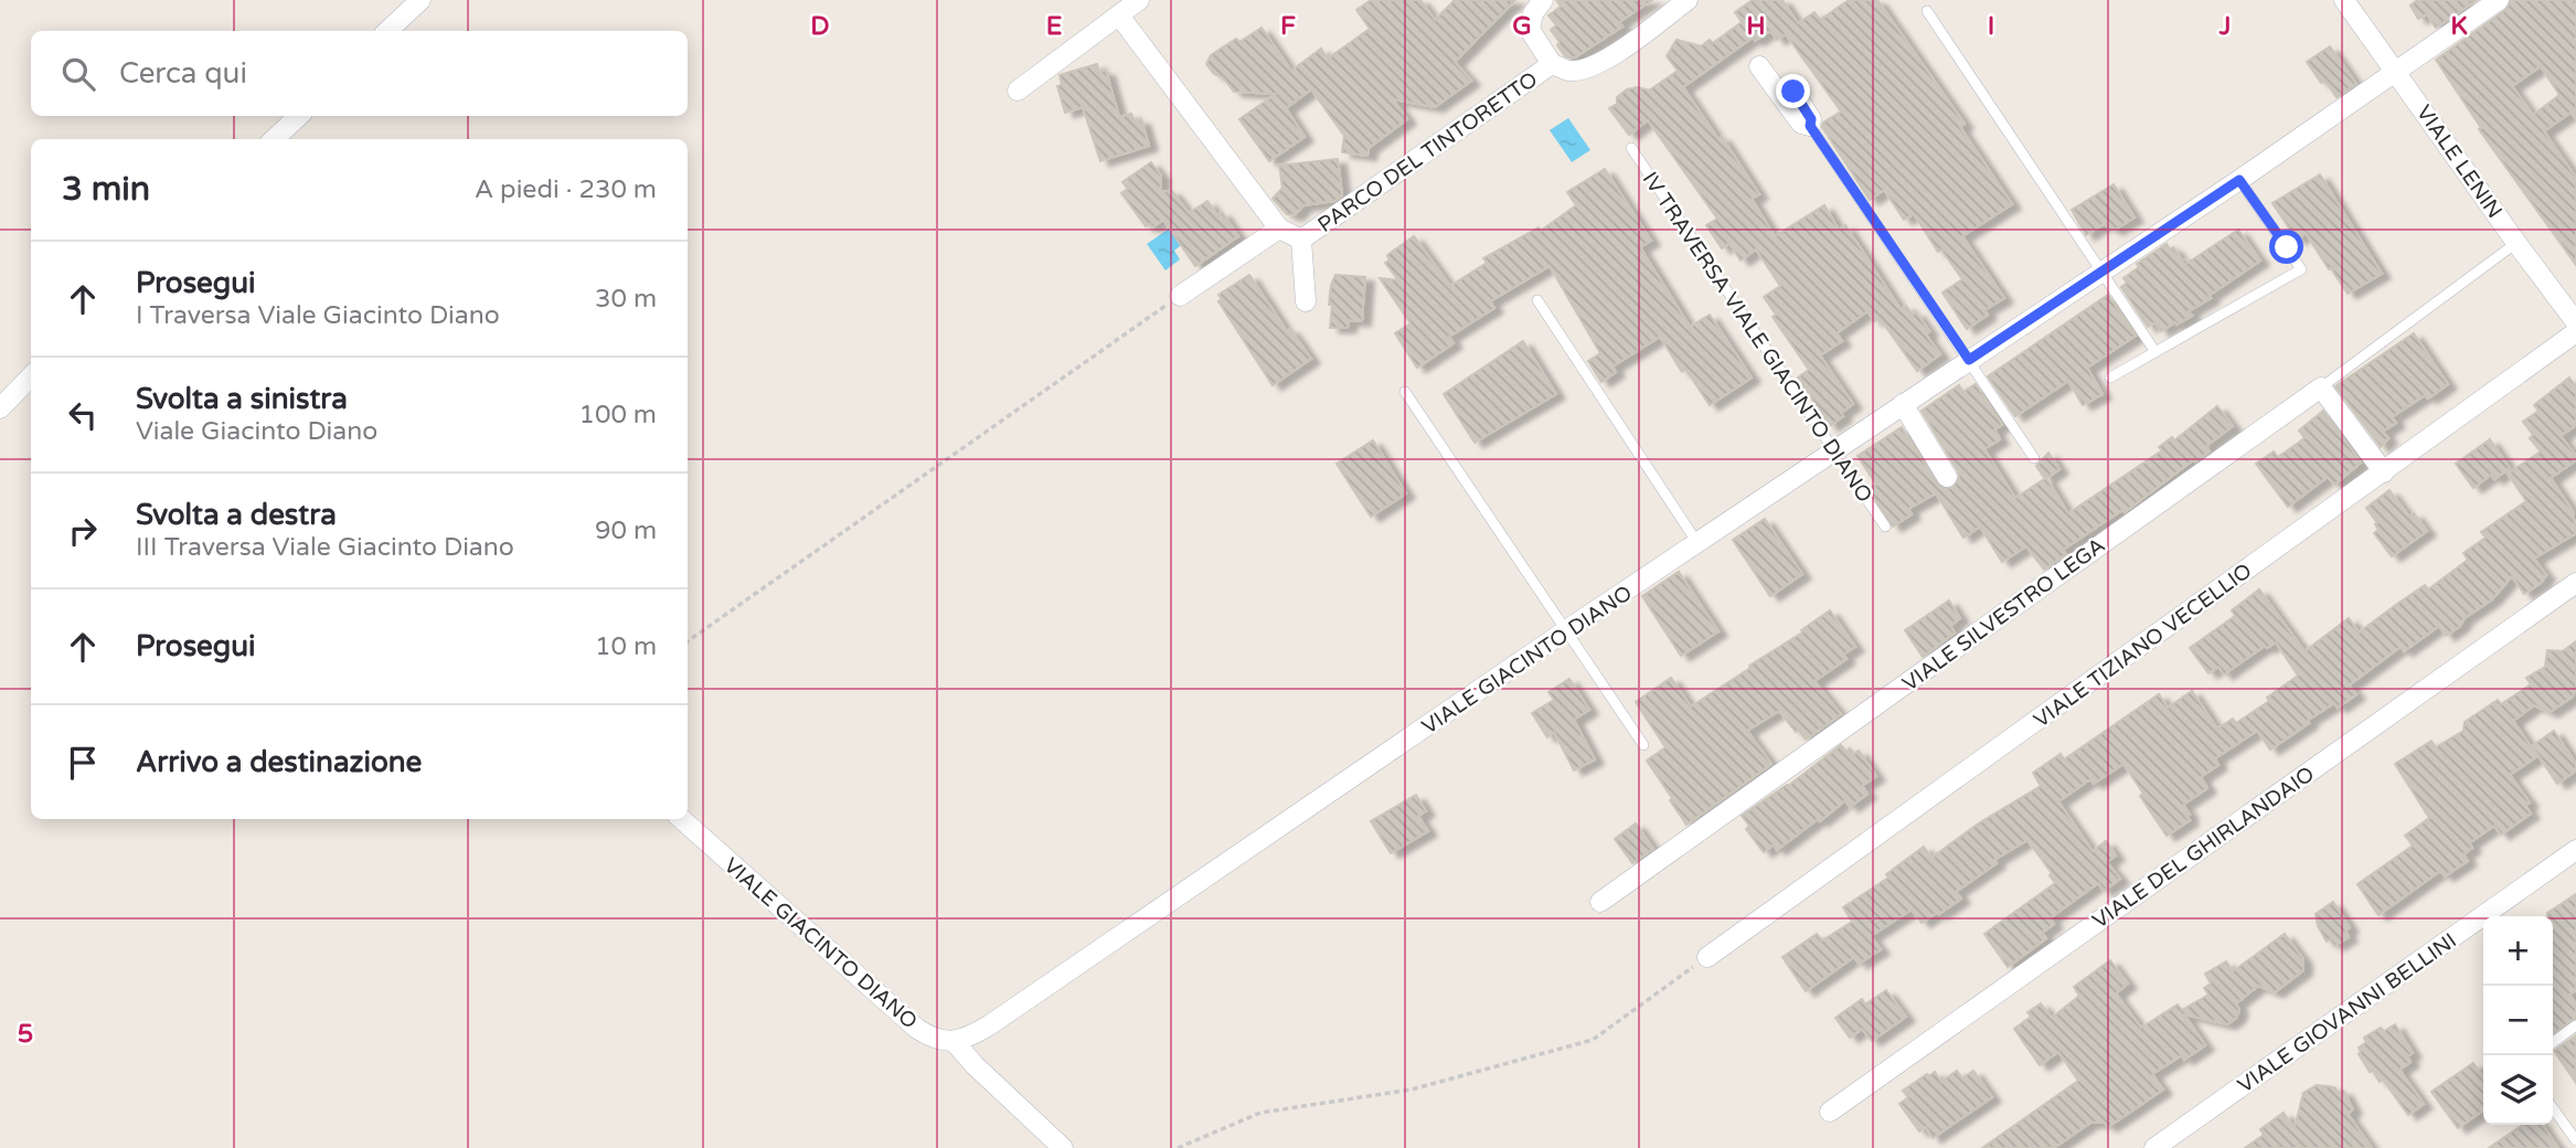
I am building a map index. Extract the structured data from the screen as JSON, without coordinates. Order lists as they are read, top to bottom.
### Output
{
  "streets": {
    "street": [
      "PARCO DEL TINTORETTO",
      "VIALE LENIN",
      "VIALE SILVESTRO LEGA",
      "VIALE TIZIANO VECELLIO",
      "VIALE GIACINTO DIANO",
      "VIALE DEL GHIRLANDAIO",
      "VIALE GIOVANNI BELLINI"
    ],
    "lane": ["IV TRAVERSA VIALE GIACINTO DIANO"]
  },
  "crossings": [
    ["VIALE LENIN", "VIALE GIACINTO DIANO"],
    ["IV TRAVERSA VIALE GIACINTO DIANO", "VIALE GIACINTO DIANO"]
  ],
  "page": {
    "search": "Cerca qui",
    "heading": ["3 min", "A piedi · 230 m"],
    "list": [
      ["Prosegui", "I Traversa Viale Giacinto Diano", "30 m"],
      ["Svolta a sinistra", "Viale Giacinto Diano", "100 m"],
      ["Svolta a destra", "III Traversa Viale Giacinto Diano", "90 m"],
      ["Prosegui", "10 m"],
      "Arrivo a destinazione"
    ],
    "map_buttons": ["+", "−"]
  },
  "grid": {
    "columns": [
      "D",
      "E",
      "F",
      "G",
      "H",
      "I",
      "J",
      "K"
    ],
    "rows": ["5"]
  }
}
